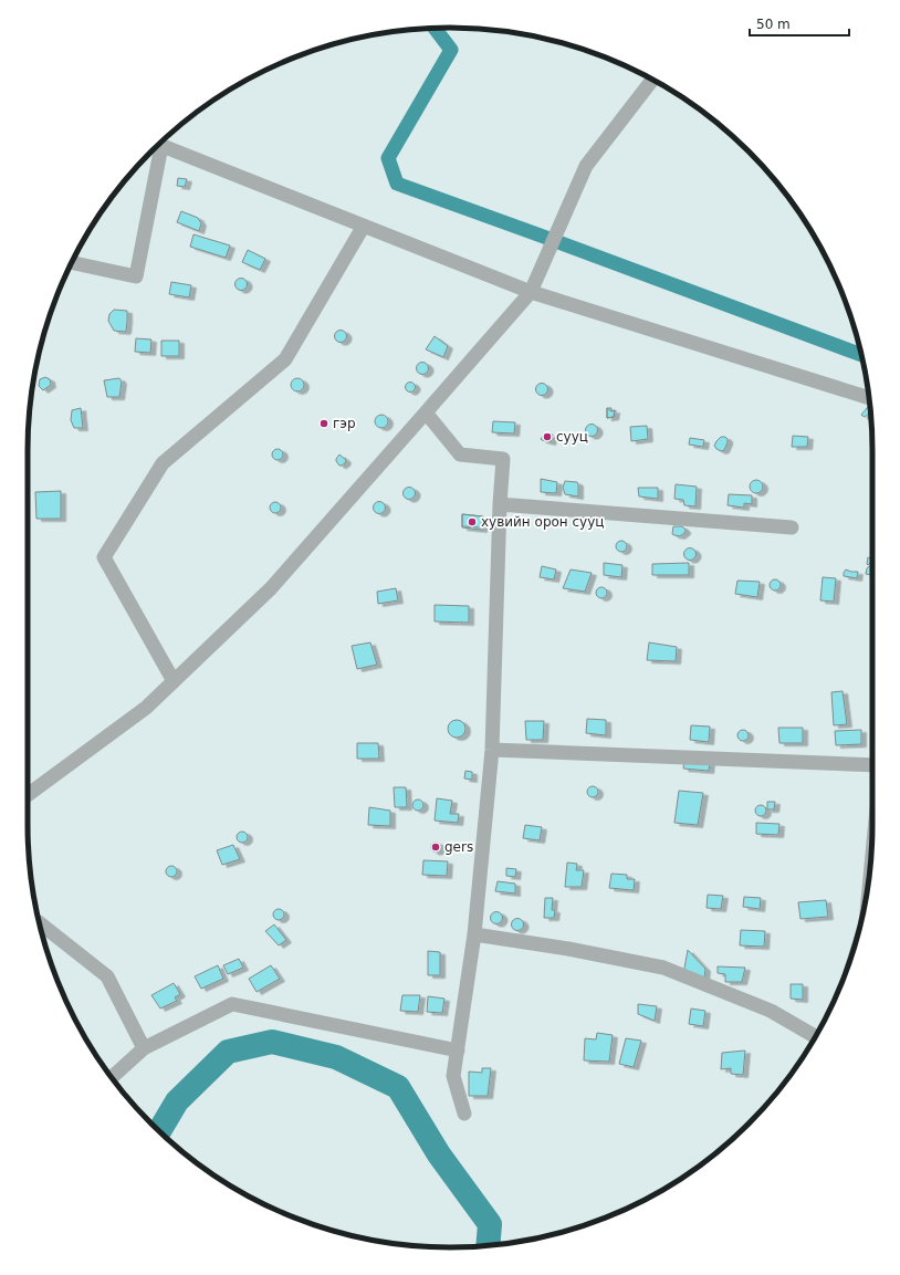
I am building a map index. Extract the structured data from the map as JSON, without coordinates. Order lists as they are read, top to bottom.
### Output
{
  "places": [
    "гэр",
    "сууц",
    "хувийн орон сууц",
    "gers"
  ],
  "scale_bar": "50 m"
}
